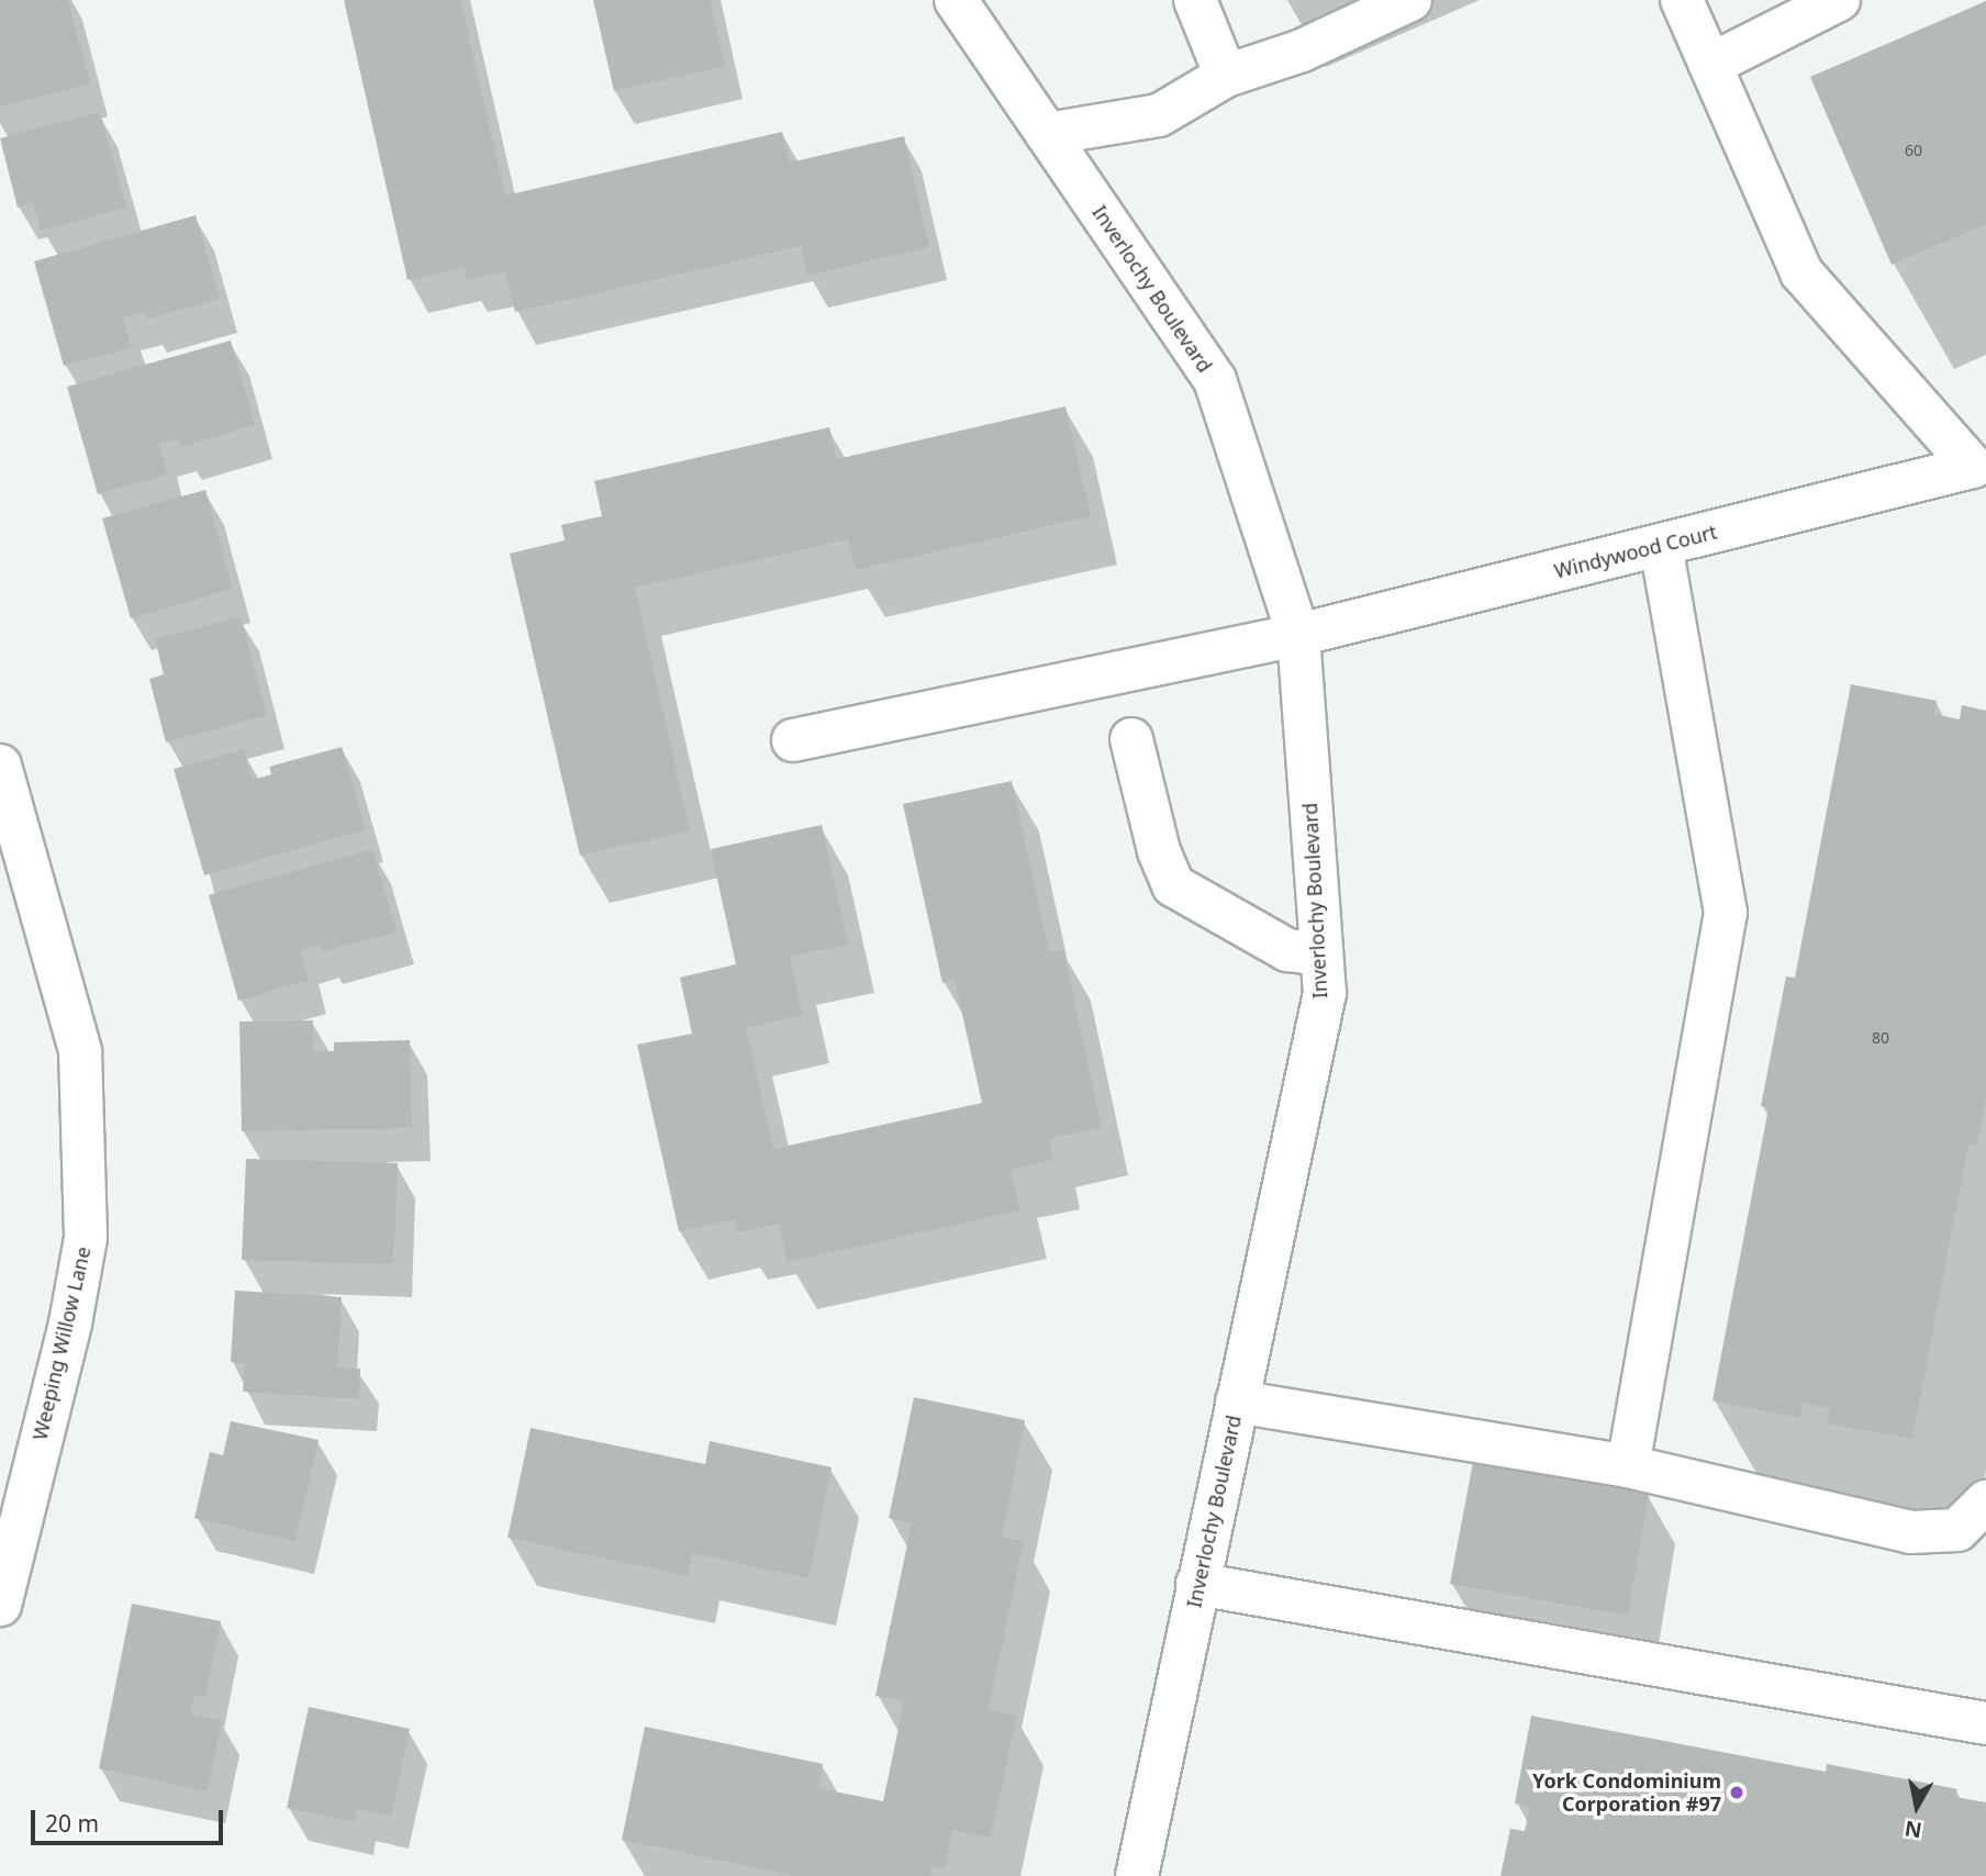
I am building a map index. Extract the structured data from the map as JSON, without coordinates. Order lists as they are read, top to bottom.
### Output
{
  "streets": {
    "street": ["Inverlochy Boulevard", "Windywood Court", "Weeping Willow Lane"]
  },
  "crossings": [
    ["Inverlochy Boulevard", "Windywood Court"]
  ],
  "places": ["York Condominium Corporation #97"],
  "house_numbers": ["60", "80"],
  "scale_bar": "20 m",
  "north": "bottom"
}
